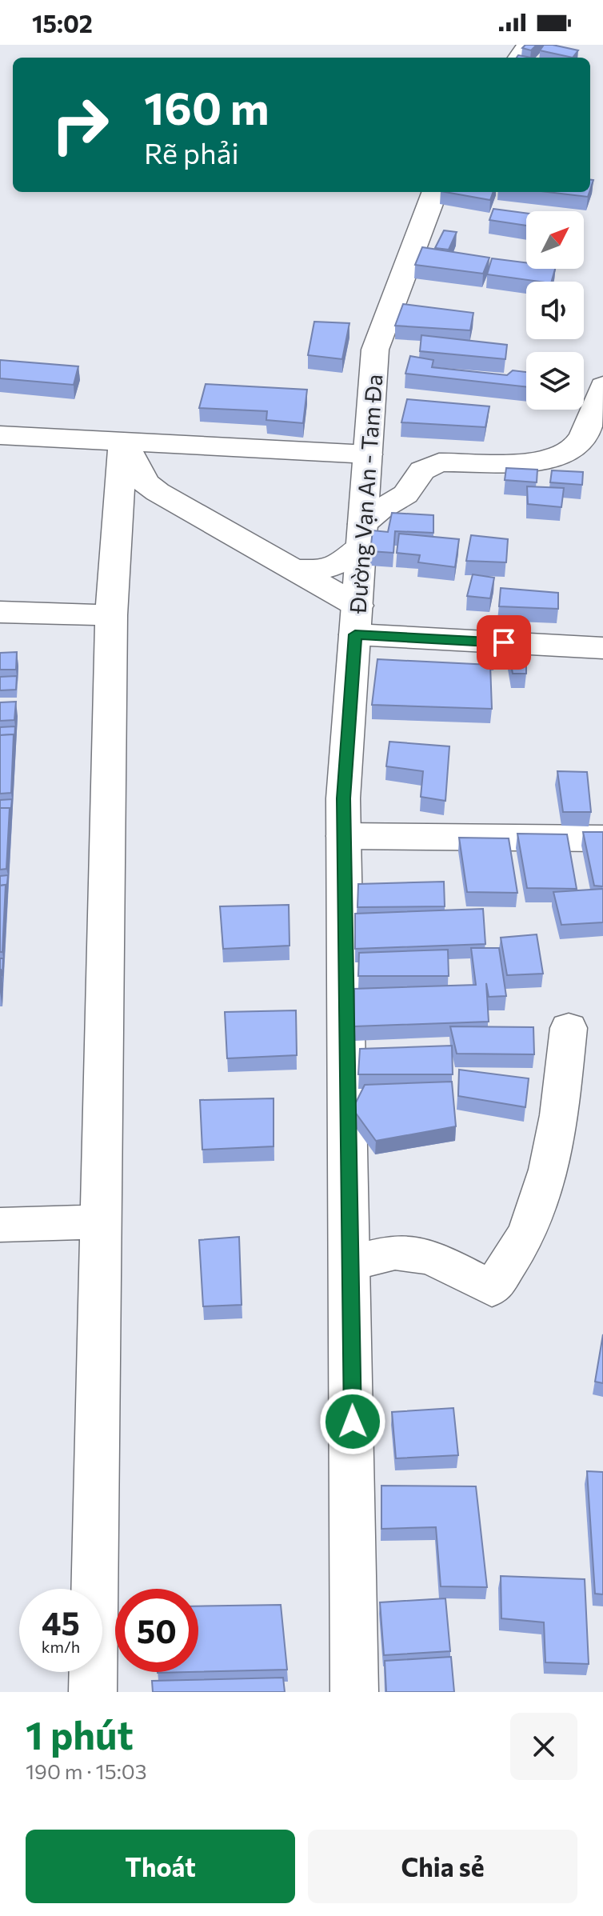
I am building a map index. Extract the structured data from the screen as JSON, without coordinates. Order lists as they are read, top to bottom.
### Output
{
  "streets": {
    "street": ["Đường Vạn An - Tam Đa"]
  },
  "north": "top right",
  "page": {
    "status": "15:02",
    "turn": ["160 m", "Rẽ phải"],
    "speed": "45 km/h",
    "limit": "50",
    "heading": ["1 phút", "190 m · 15:03"],
    "buttons": ["Thoát", "Chia sẻ"]
  }
}
